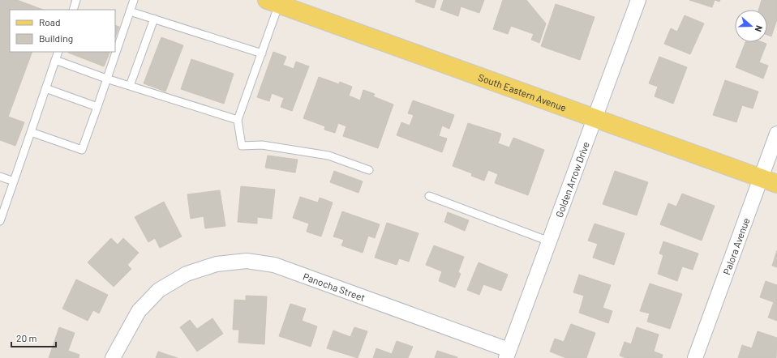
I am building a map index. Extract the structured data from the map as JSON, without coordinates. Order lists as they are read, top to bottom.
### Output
{
  "streets": {
    "main road": ["South Eastern Avenue"],
    "street": ["Golden Arrow Drive", "Palora Avenue", "Panocha Street"]
  },
  "crossings": [
    ["South Eastern Avenue", "Golden Arrow Drive"],
    ["South Eastern Avenue", "Palora Avenue"],
    ["Golden Arrow Drive", "Panocha Street"]
  ],
  "legend": ["Road", "Building"],
  "scale_bar": "20 m",
  "north": "right"
}
